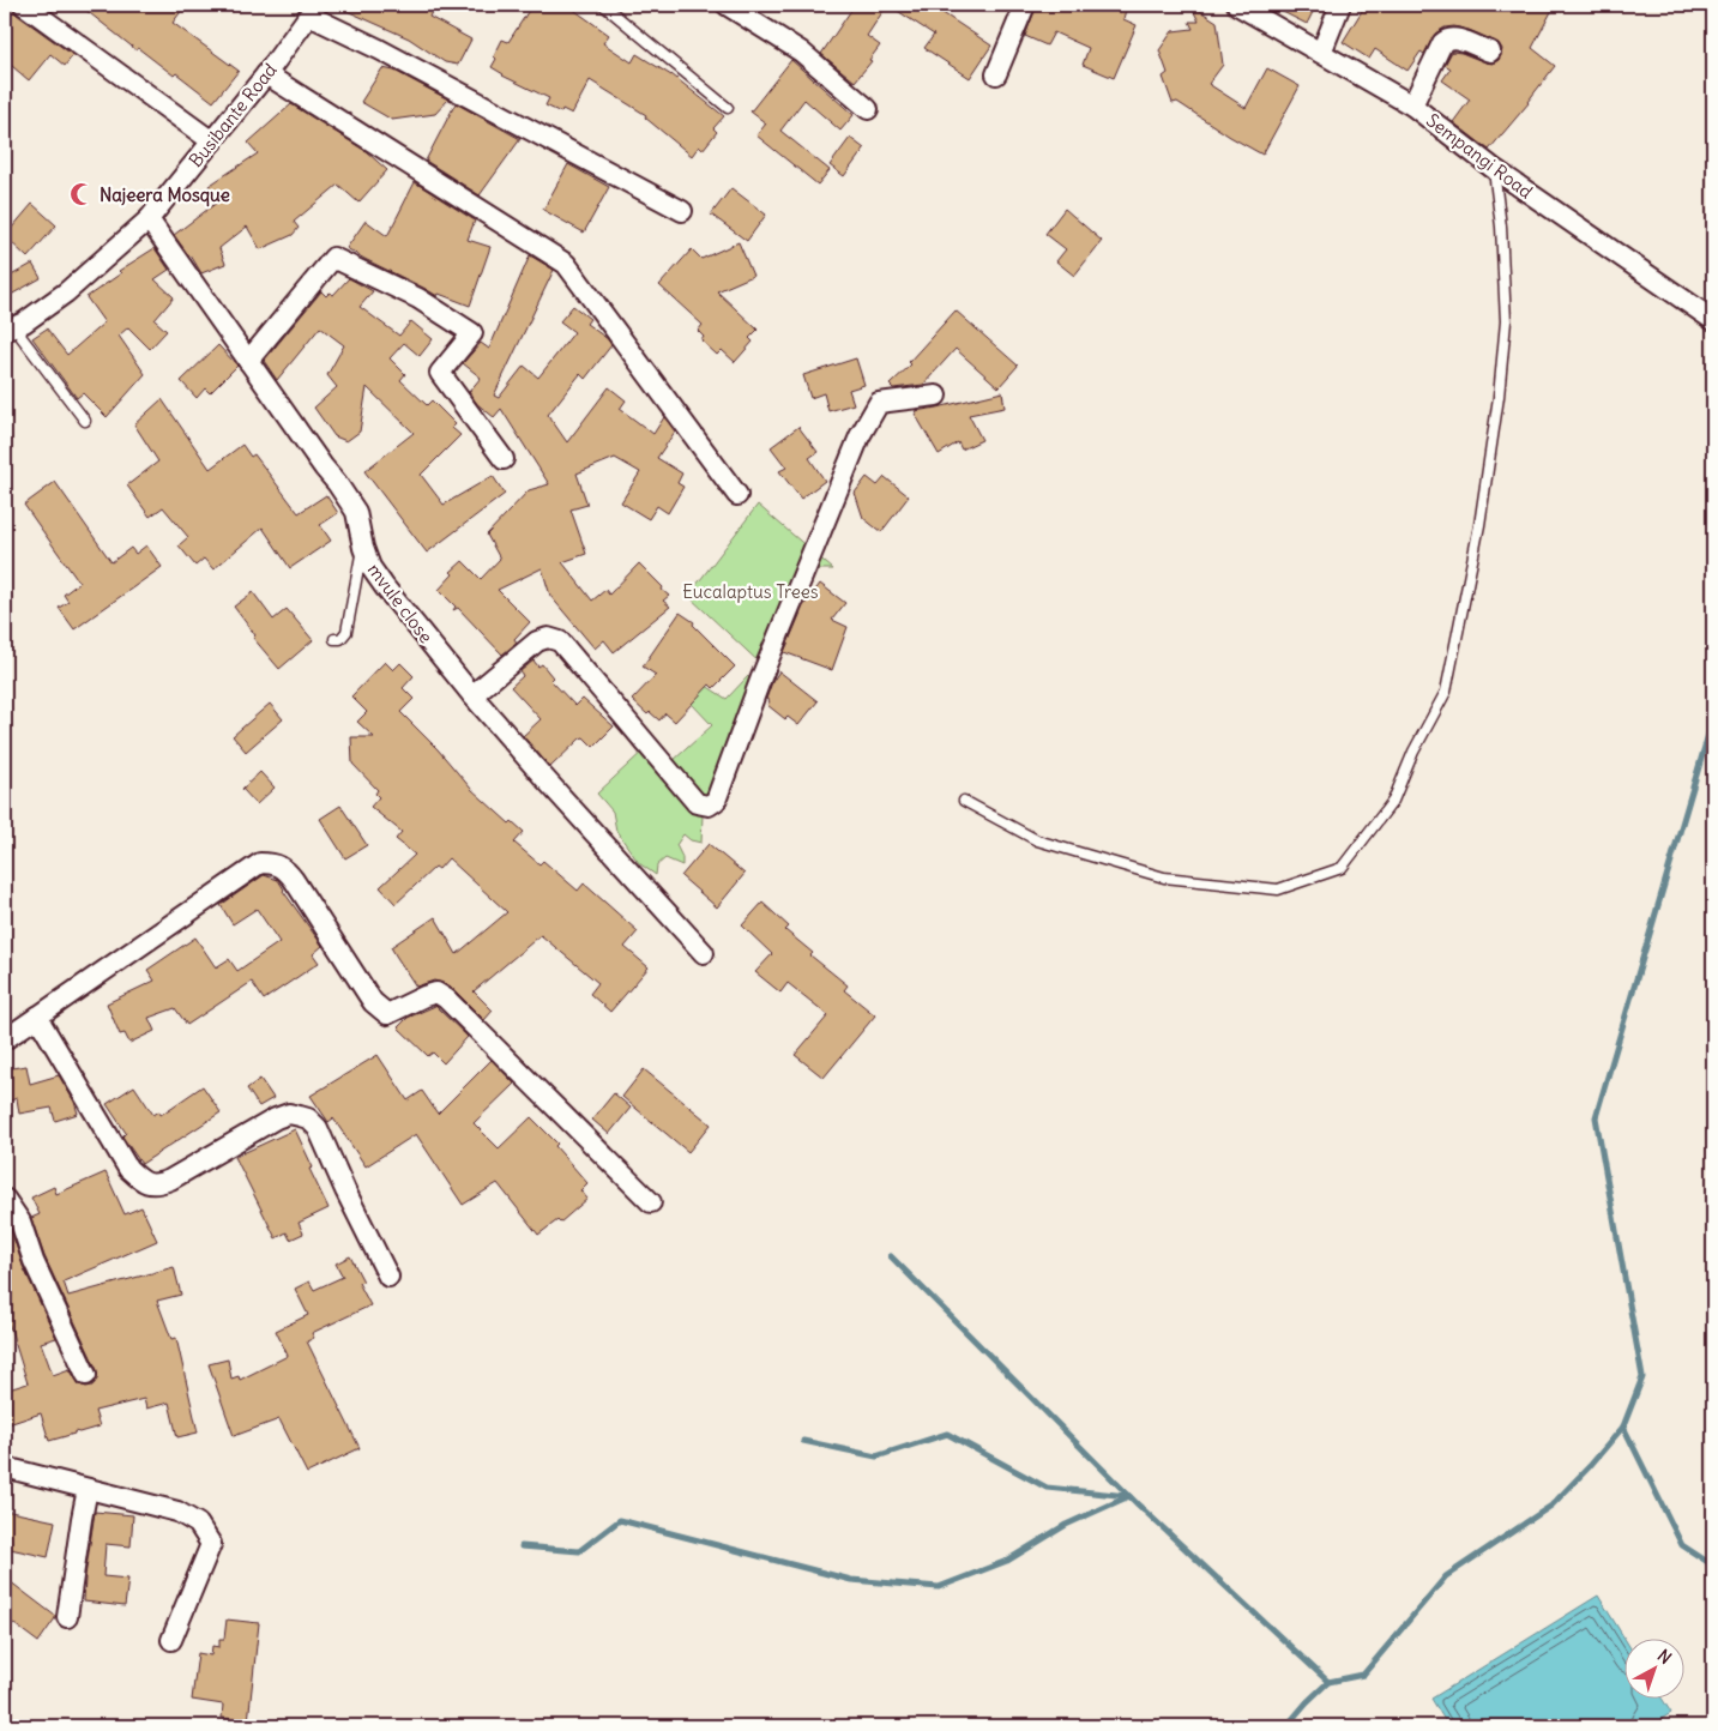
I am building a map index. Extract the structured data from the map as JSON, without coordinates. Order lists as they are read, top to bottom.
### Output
{
  "streets": {
    "street": ["Busibante Road", "Sempangi Road", "mvule close"]
  },
  "crossings": [
    ["Busibante Road", "mvule close"]
  ],
  "parks": ["Eucalaptus Trees"],
  "places": {
    "mosque": ["Najeera Mosque"]
  },
  "north": "top right"
}
